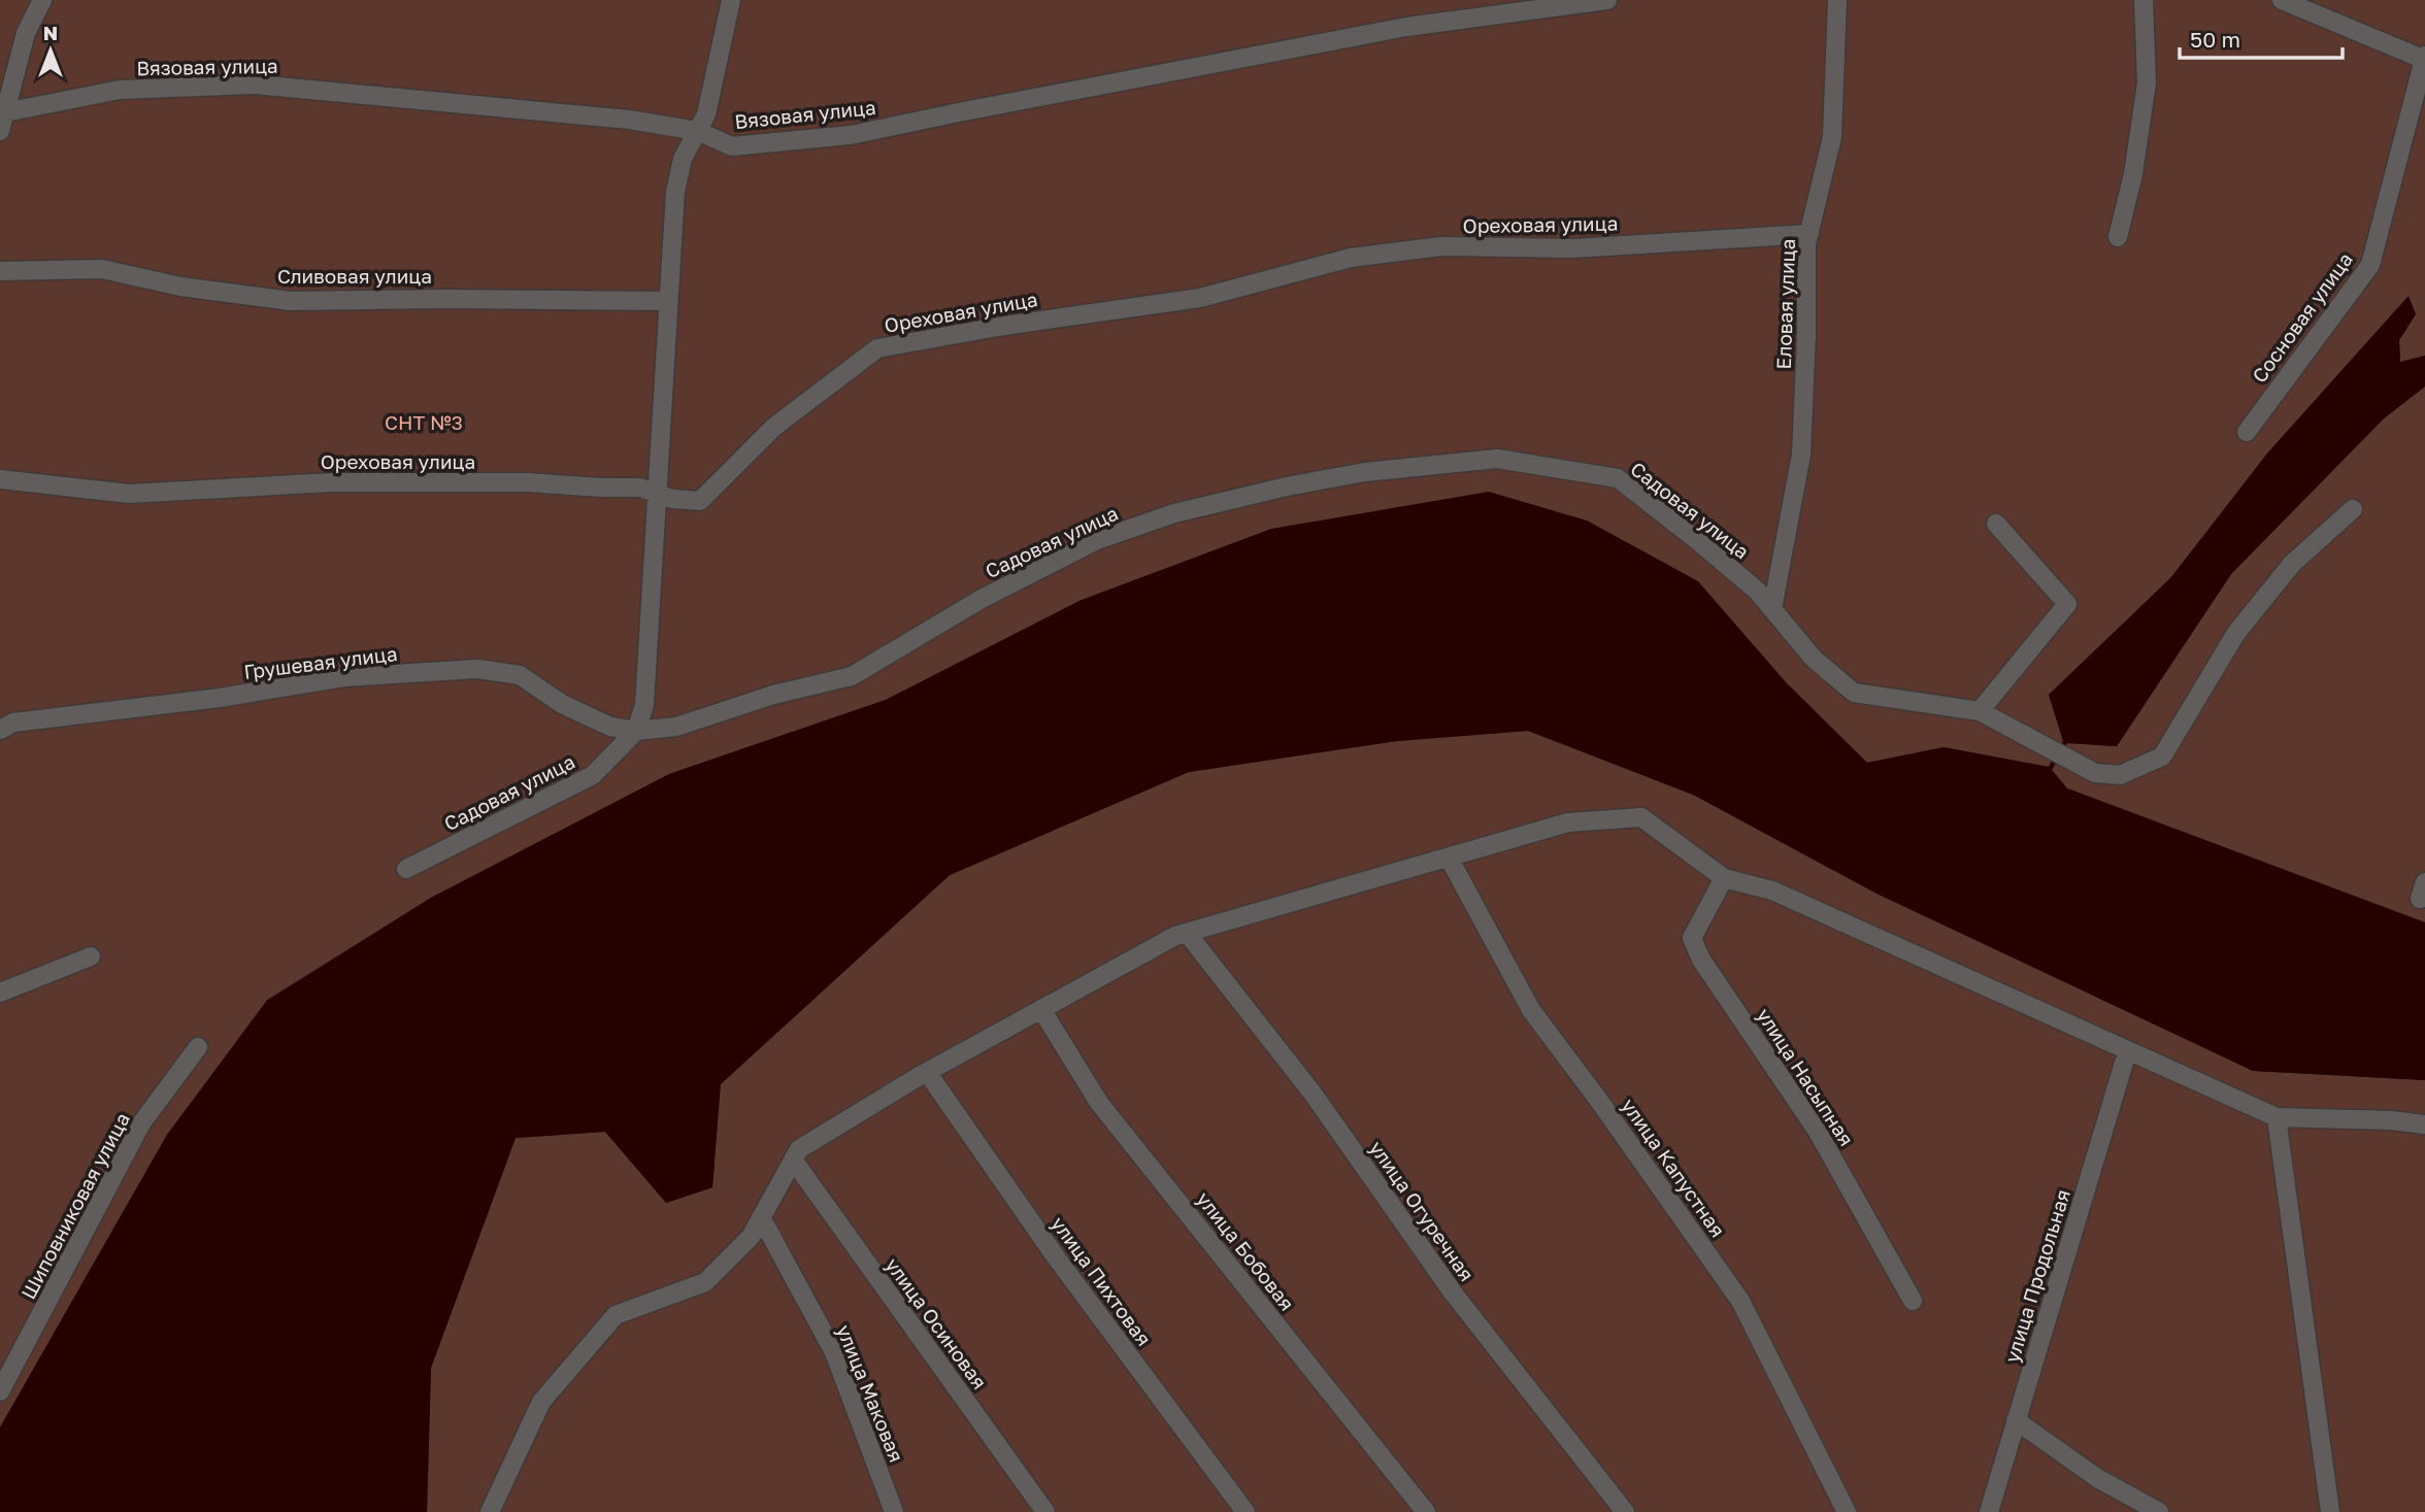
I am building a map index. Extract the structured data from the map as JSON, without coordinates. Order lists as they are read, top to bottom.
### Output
{
  "streets": {
    "street": [
      "Вязовая улица",
      "Ореховая улица",
      "Сливовая улица",
      "Еловая улица",
      "Сосновая улица",
      "Садовая улица",
      "Грушевая улица",
      "улица Насыпная",
      "улица Капустная",
      "Шиповниковая улица",
      "улица Огуречная",
      "улица Бобовая",
      "улица Продольная",
      "улица Пихтовая",
      "улица Осиновая",
      "улица Маковая"
    ]
  },
  "crossings": [
    ["Ореховая улица", "Еловая улица"],
    ["Еловая улица", "Садовая улица"],
    ["Садовая улица", "Грушевая улица"]
  ],
  "parks": ["СНТ №3"],
  "scale_bar": "50 m",
  "north": "top"
}
